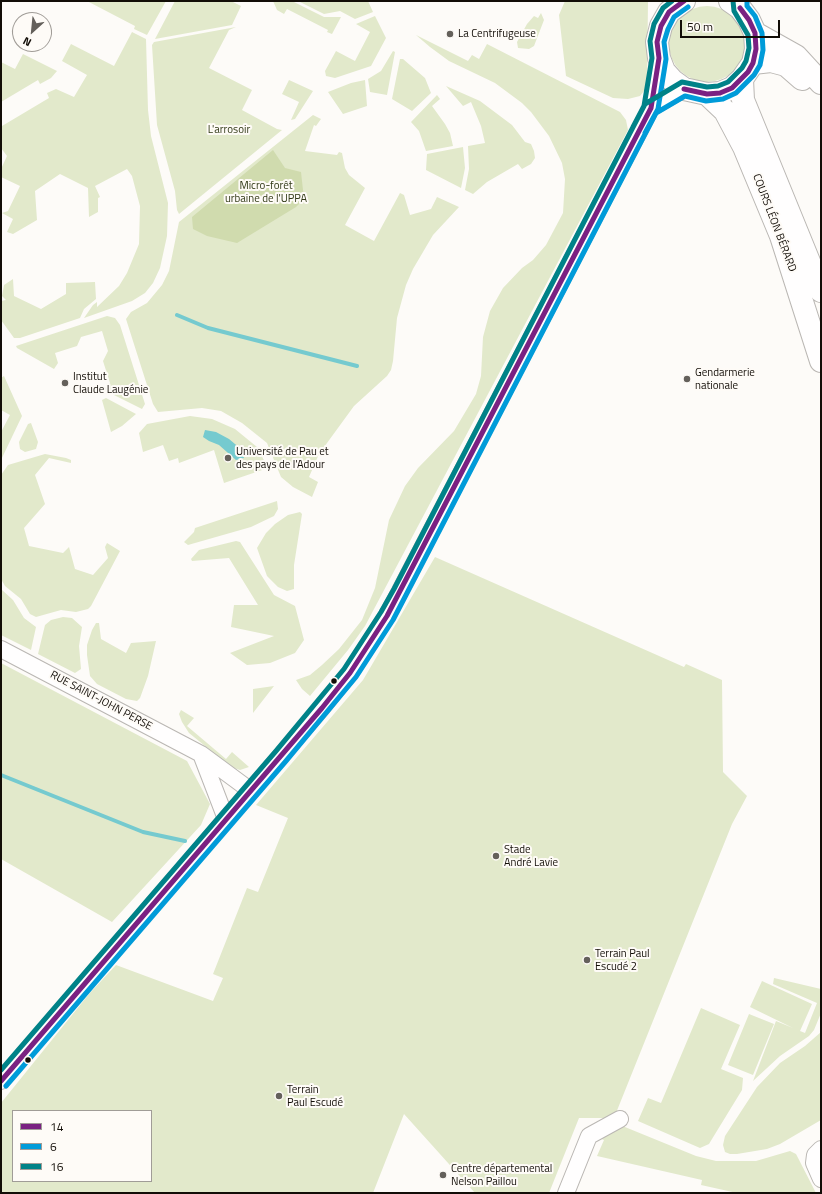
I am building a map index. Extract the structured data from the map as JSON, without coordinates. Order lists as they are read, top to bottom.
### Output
{
  "streets": {
    "main road": ["COURS LÉON BÉRARD"],
    "street": ["RUE SAINT-JOHN PERSE"]
  },
  "parks": ["L'arrosoir", "Micro-forêt urbaine de l'UPPA"],
  "places": [
    "La Centrifugeuse",
    "Gendarmerie nationale",
    "Institut Claude Laugénie",
    "Université de Pau et des pays de l'Adour",
    "Stade André Lavie",
    "Terrain Paul Escudé 2",
    "Terrain Paul Escudé",
    "Centre départemental Nelson Paillou"
  ],
  "lines": ["transit line 14", "transit line 6", "transit line 16"],
  "legend": ["14", "6", "16"],
  "scale_bar": "50 m",
  "north": "bottom left"
}
